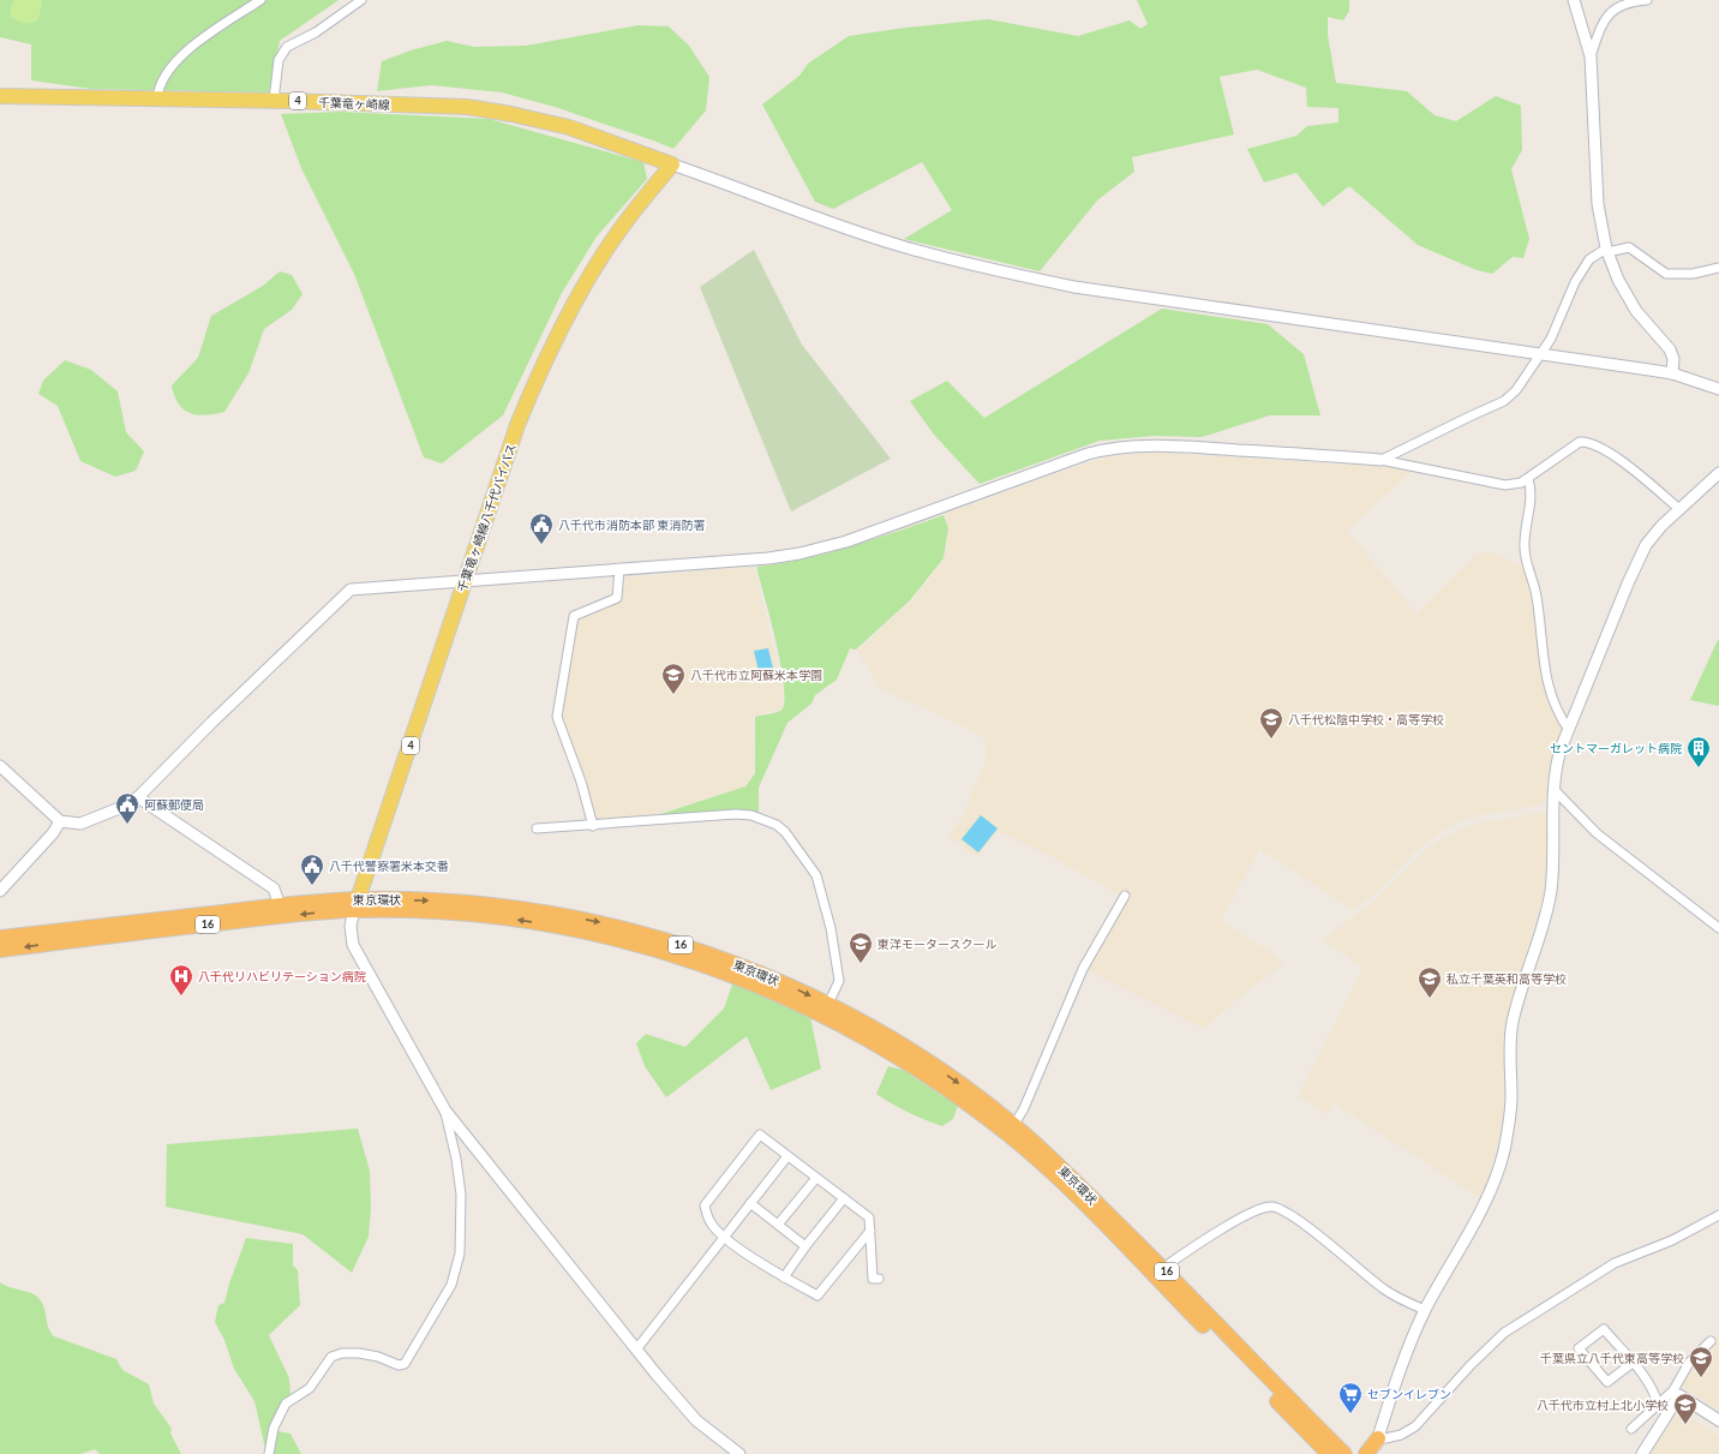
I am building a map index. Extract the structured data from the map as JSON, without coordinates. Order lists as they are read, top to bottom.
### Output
{
  "streets": {
    "highway": ["東京環状", "16"],
    "main road": ["4", "千葉竜ヶ崎線", "千葉竜ヶ崎線八千代バイパス"]
  },
  "crossings": [
    ["千葉竜ヶ崎線", "千葉竜ヶ崎線八千代バイパス"],
    ["千葉竜ヶ崎線八千代バイパス", "東京環状"]
  ],
  "places": {
    "public building": ["八千代市消防本部 東消防署", "阿蘇郵便局", "八千代警察署米本交番"],
    "school or university": [
      "八千代市立阿蘇米本学園",
      "八千代松陰中学校・高等学校",
      "東洋モータースクール",
      "私立千葉英和高等学校",
      "千葉県立八千代東高等学校",
      "八千代市立村上北小学校"
    ],
    "building": ["セントマーガレット病院"],
    "hospital": ["八千代リハビリテーション病院"],
    "supermarket": ["セブンイレブン"]
  }
}
